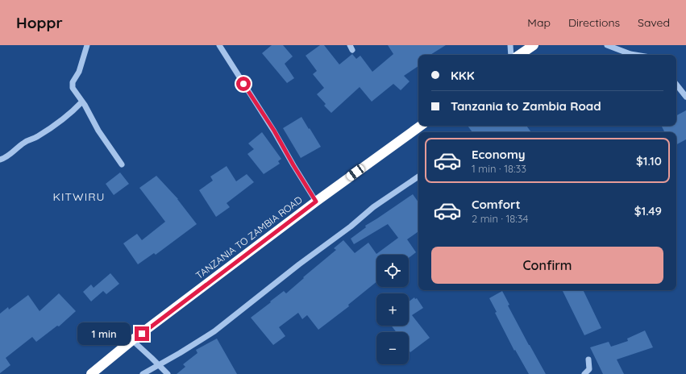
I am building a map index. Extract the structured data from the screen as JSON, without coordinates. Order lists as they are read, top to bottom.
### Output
{
  "streets": {
    "highway": ["TANZANIA TO ZAMBIA ROAD"]
  },
  "districts": ["KITWIRU"],
  "page": {
    "header": "Hoppr",
    "nav": ["Map", "Directions", "Saved"],
    "banner": ["KKK", "Tanzania to Zambia Road"],
    "list": [
      {
        "name": "Economy",
        "note": "1 min · 18:33",
        "value": "$1.10"
      },
      {
        "name": "Comfort",
        "note": "2 min · 18:34",
        "value": "$1.49"
      }
    ],
    "buttons": "Confirm",
    "map_buttons": ["+", "−"],
    "bubble": "1 min"
  }
}
